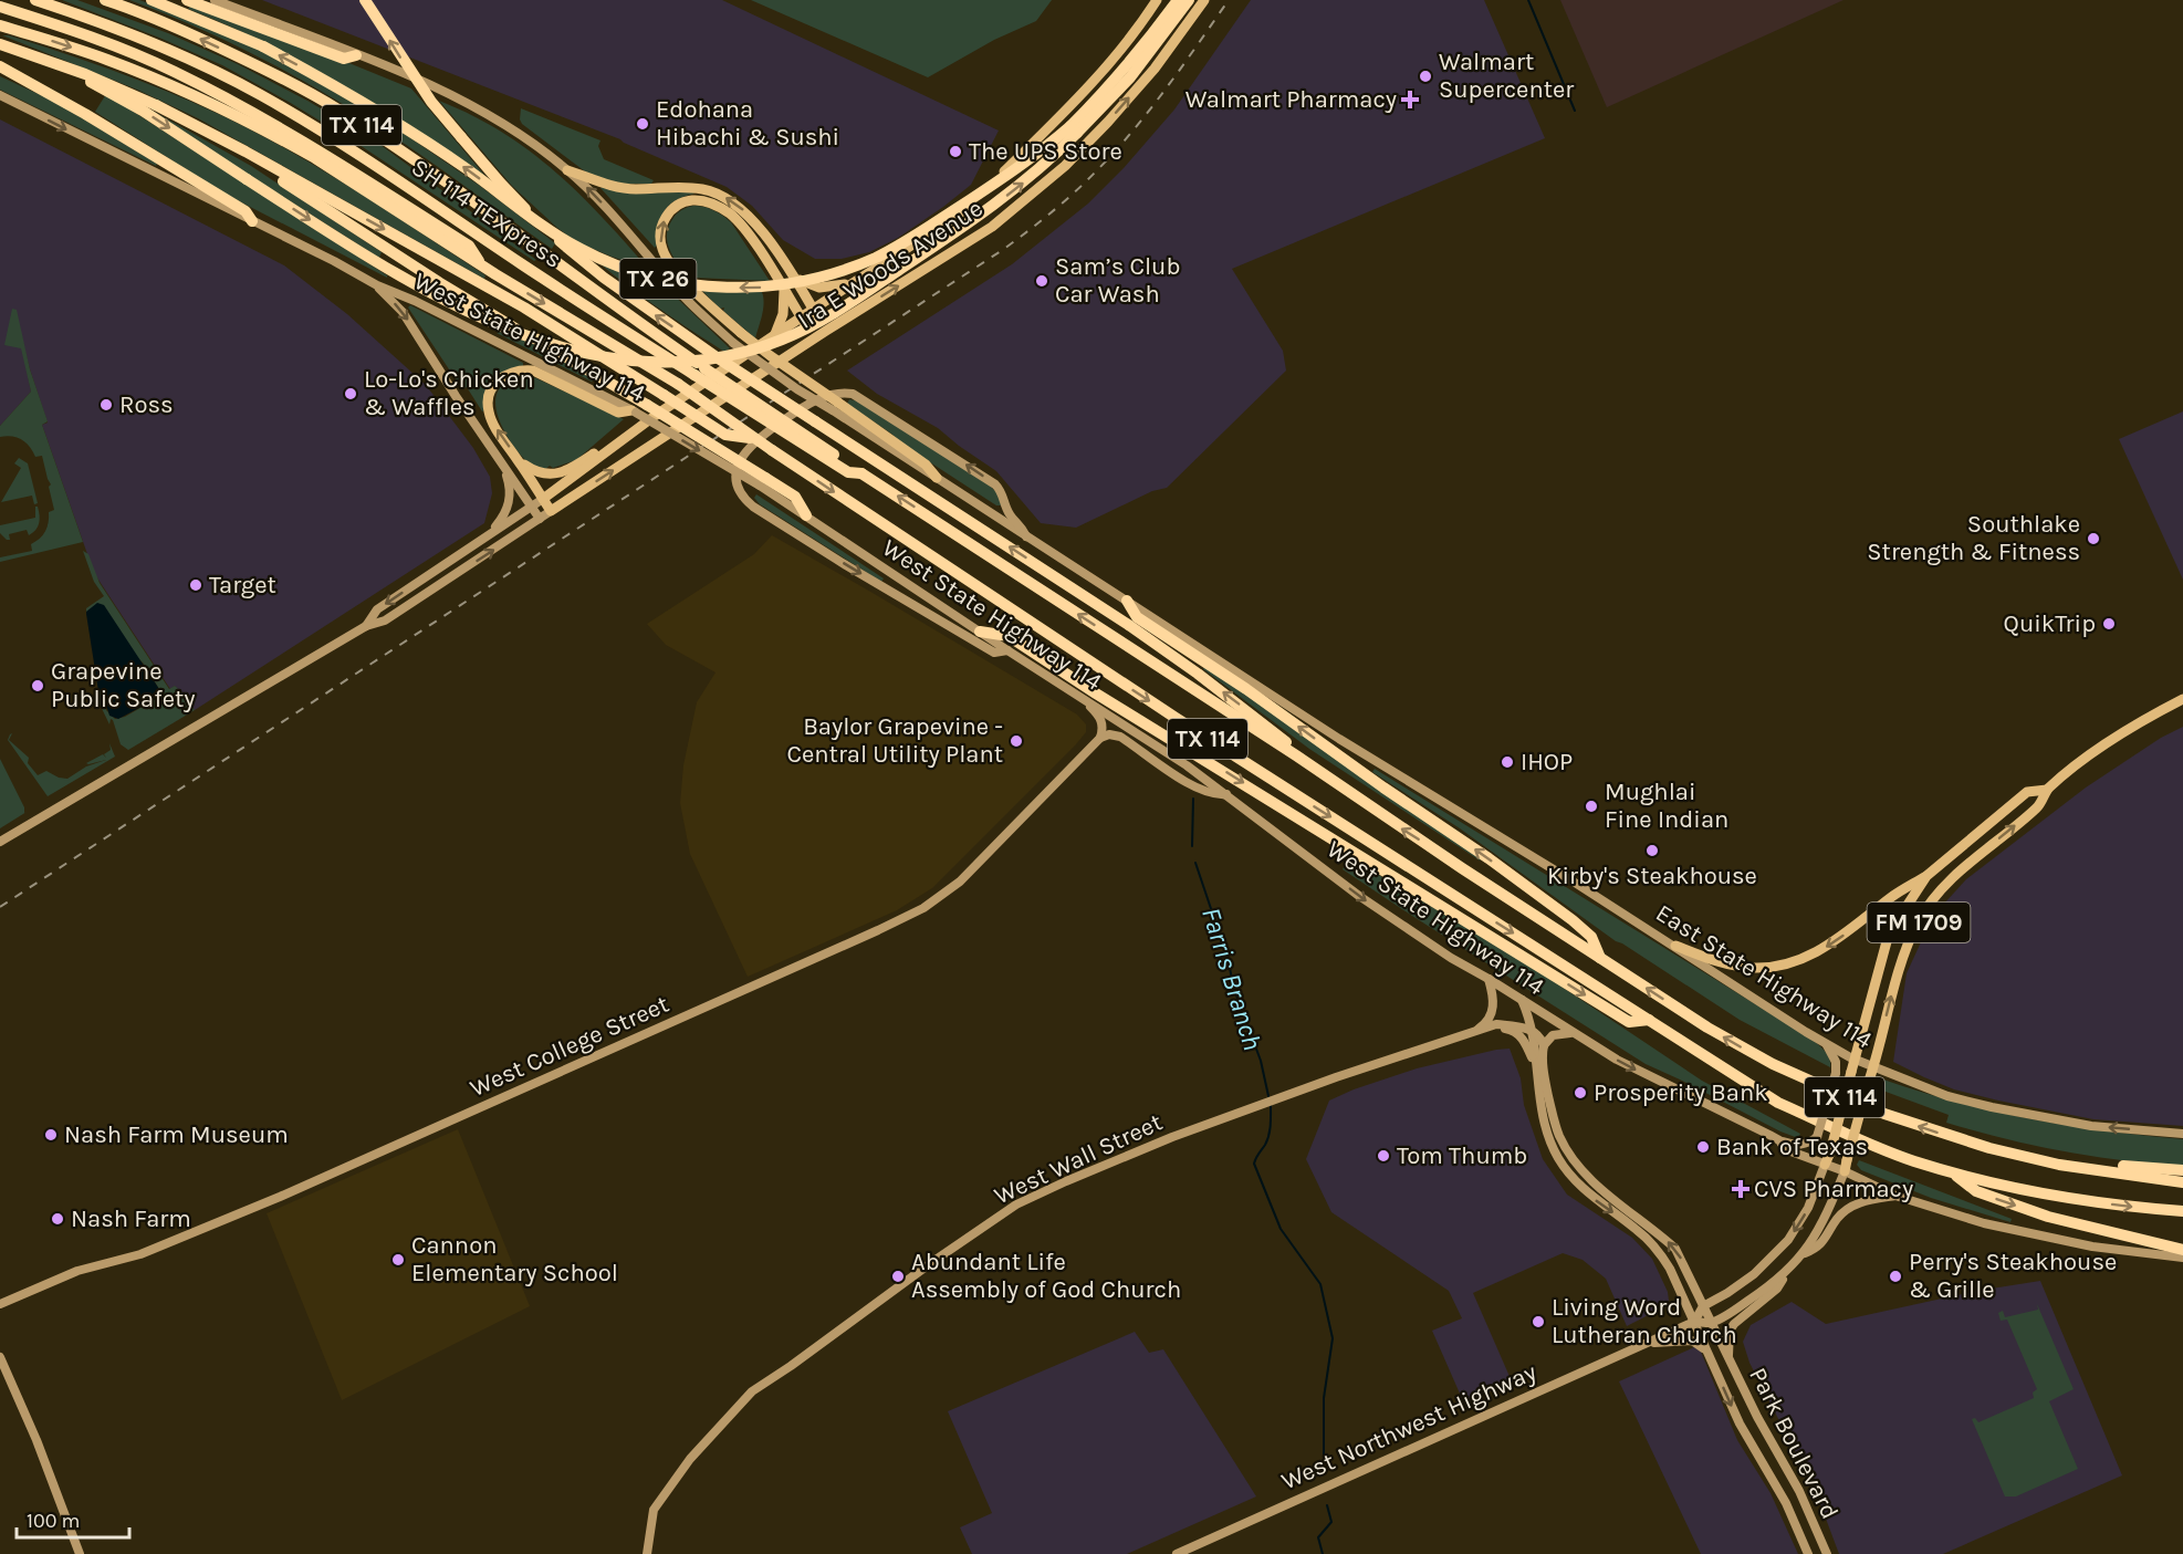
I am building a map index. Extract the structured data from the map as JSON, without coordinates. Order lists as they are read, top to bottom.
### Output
{
  "streets": {
    "highway": ["TX 114", "SH 114 TEXpress", "TX 26"],
    "main road": [
      "Ira E Woods Avenue",
      "West State Highway 114",
      "FM 1709",
      "East State Highway 114",
      "West College Street",
      "West Wall Street",
      "West Northwest Highway",
      "Park Boulevard"
    ]
  },
  "crossings": [
    ["TX 114", "SH 114 TEXpress"],
    ["West State Highway 114", "FM 1709"],
    ["FM 1709", "East State Highway 114"],
    ["West Northwest Highway", "Park Boulevard"]
  ],
  "one_way": ["West State Highway 114"],
  "water": ["Farris Branch"],
  "places": {
    "other": [
      "Walmart Supercenter",
      "Edohana Hibachi & Sushi",
      "The UPS Store",
      "Sam’s Club Car Wash",
      "Lo-Lo's Chicken & Waffles",
      "Ross",
      "Southlake Strength & Fitness",
      "Target",
      "QuikTrip",
      "Grapevine Public Safety",
      "Baylor Grapevine - Central Utility Plant",
      "IHOP",
      "Mughlai Fine Indian",
      "Kirby's Steakhouse",
      "Prosperity Bank",
      "Nash Farm Museum",
      "Bank of Texas",
      "Tom Thumb",
      "Nash Farm",
      "Cannon Elementary School",
      "Abundant Life Assembly of God Church",
      "Perry's Steakhouse & Grille",
      "Living Word Lutheran Church"
    ],
    "health": ["Walmart Pharmacy", "CVS Pharmacy"]
  },
  "scale_bar": "100 m"
}
